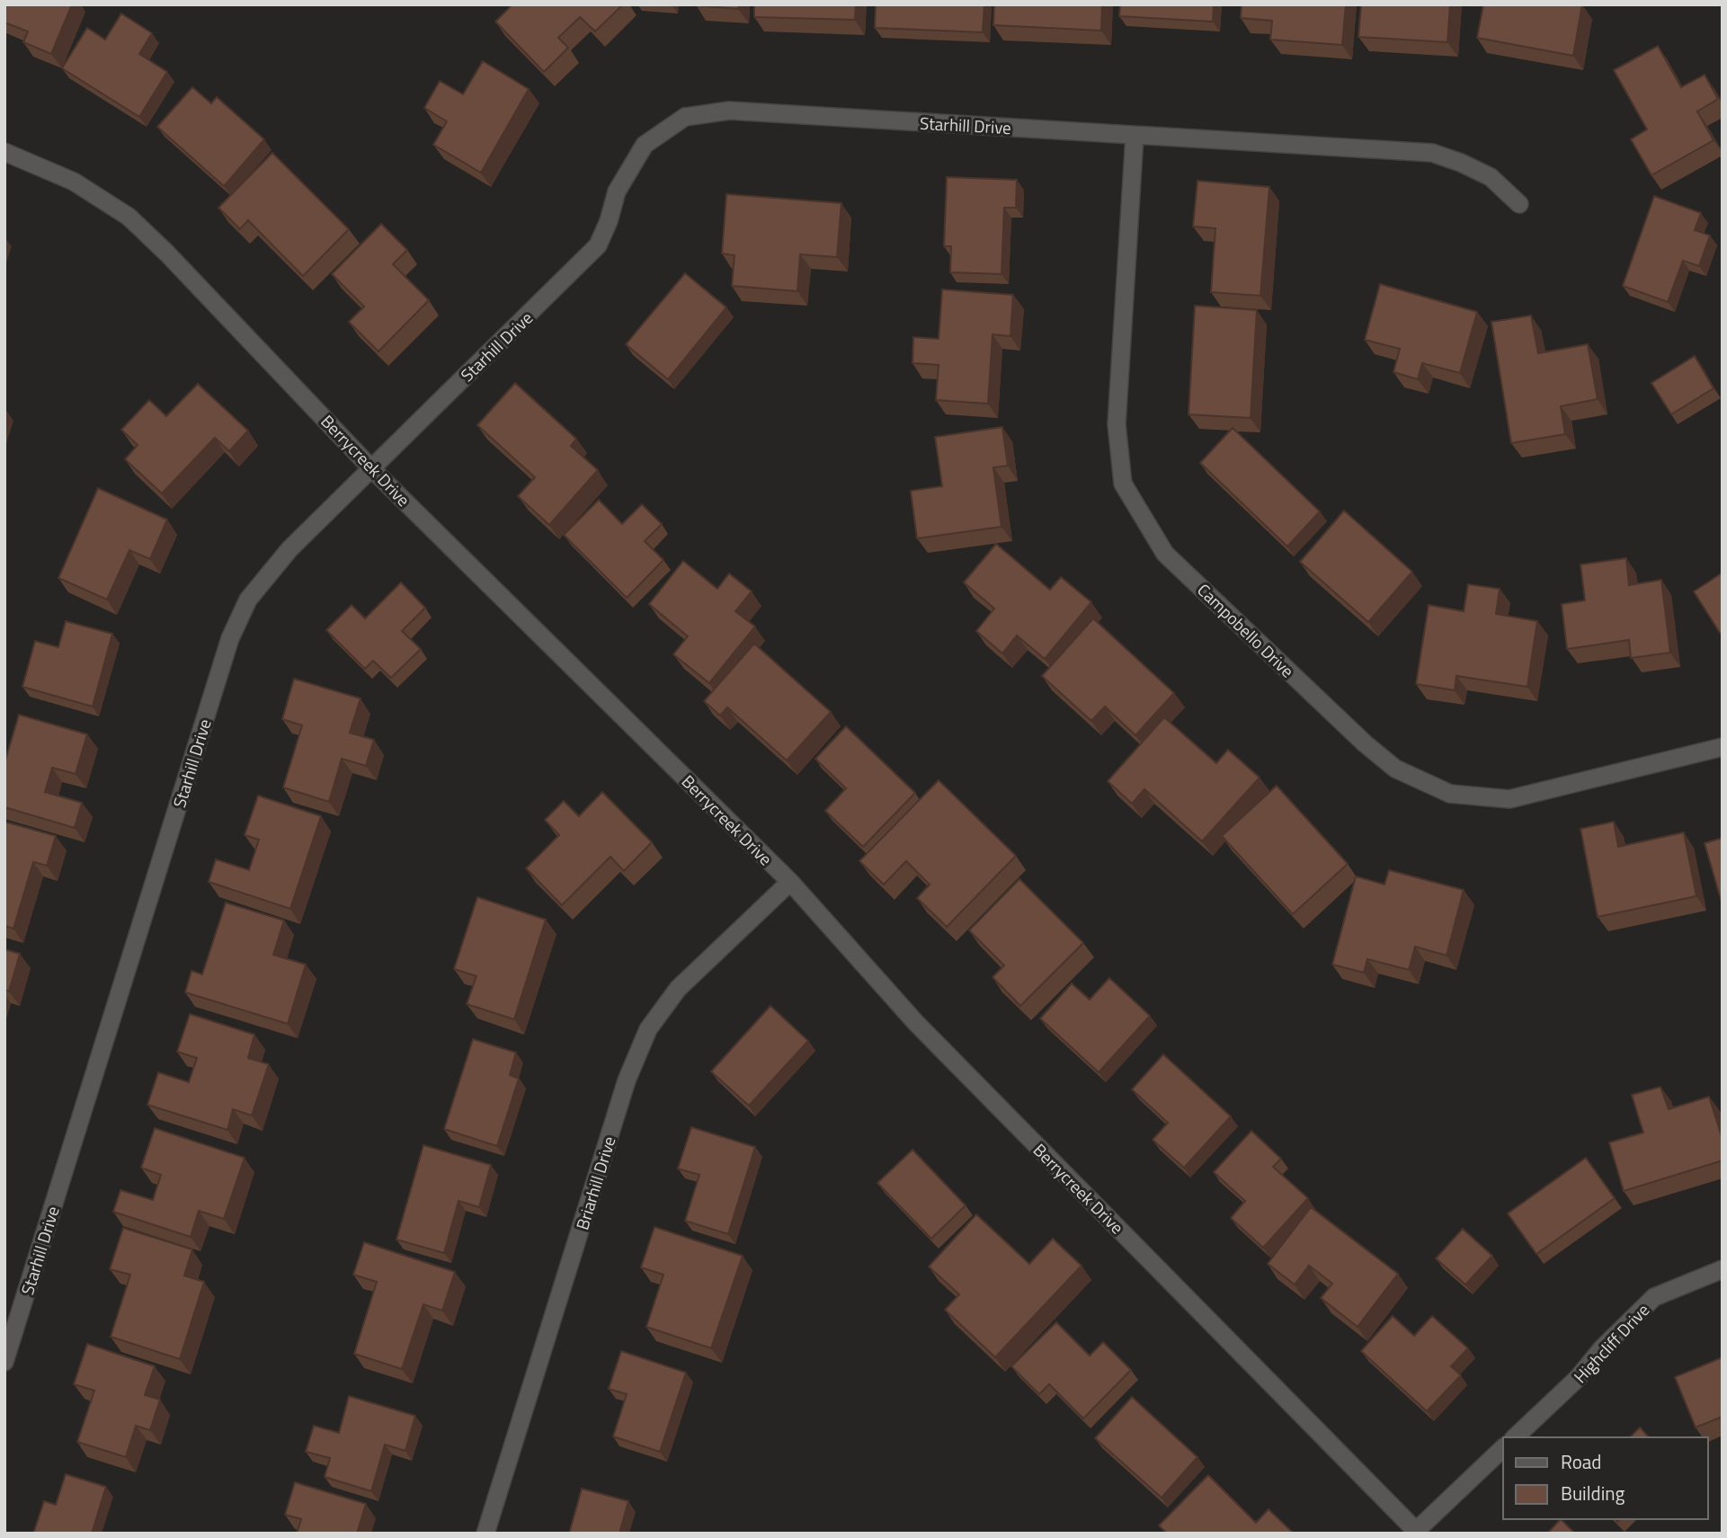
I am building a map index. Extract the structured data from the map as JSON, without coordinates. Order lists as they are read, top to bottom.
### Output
{
  "streets": {
    "street": [
      "Starhill Drive",
      "Berrycreek Drive",
      "Campobello Drive",
      "Briarhill Drive",
      "Highcliff Drive"
    ]
  },
  "crossings": [
    ["Starhill Drive", "Berrycreek Drive"],
    ["Starhill Drive", "Campobello Drive"],
    ["Berrycreek Drive", "Briarhill Drive"]
  ],
  "legend": ["Road", "Building"]
}
